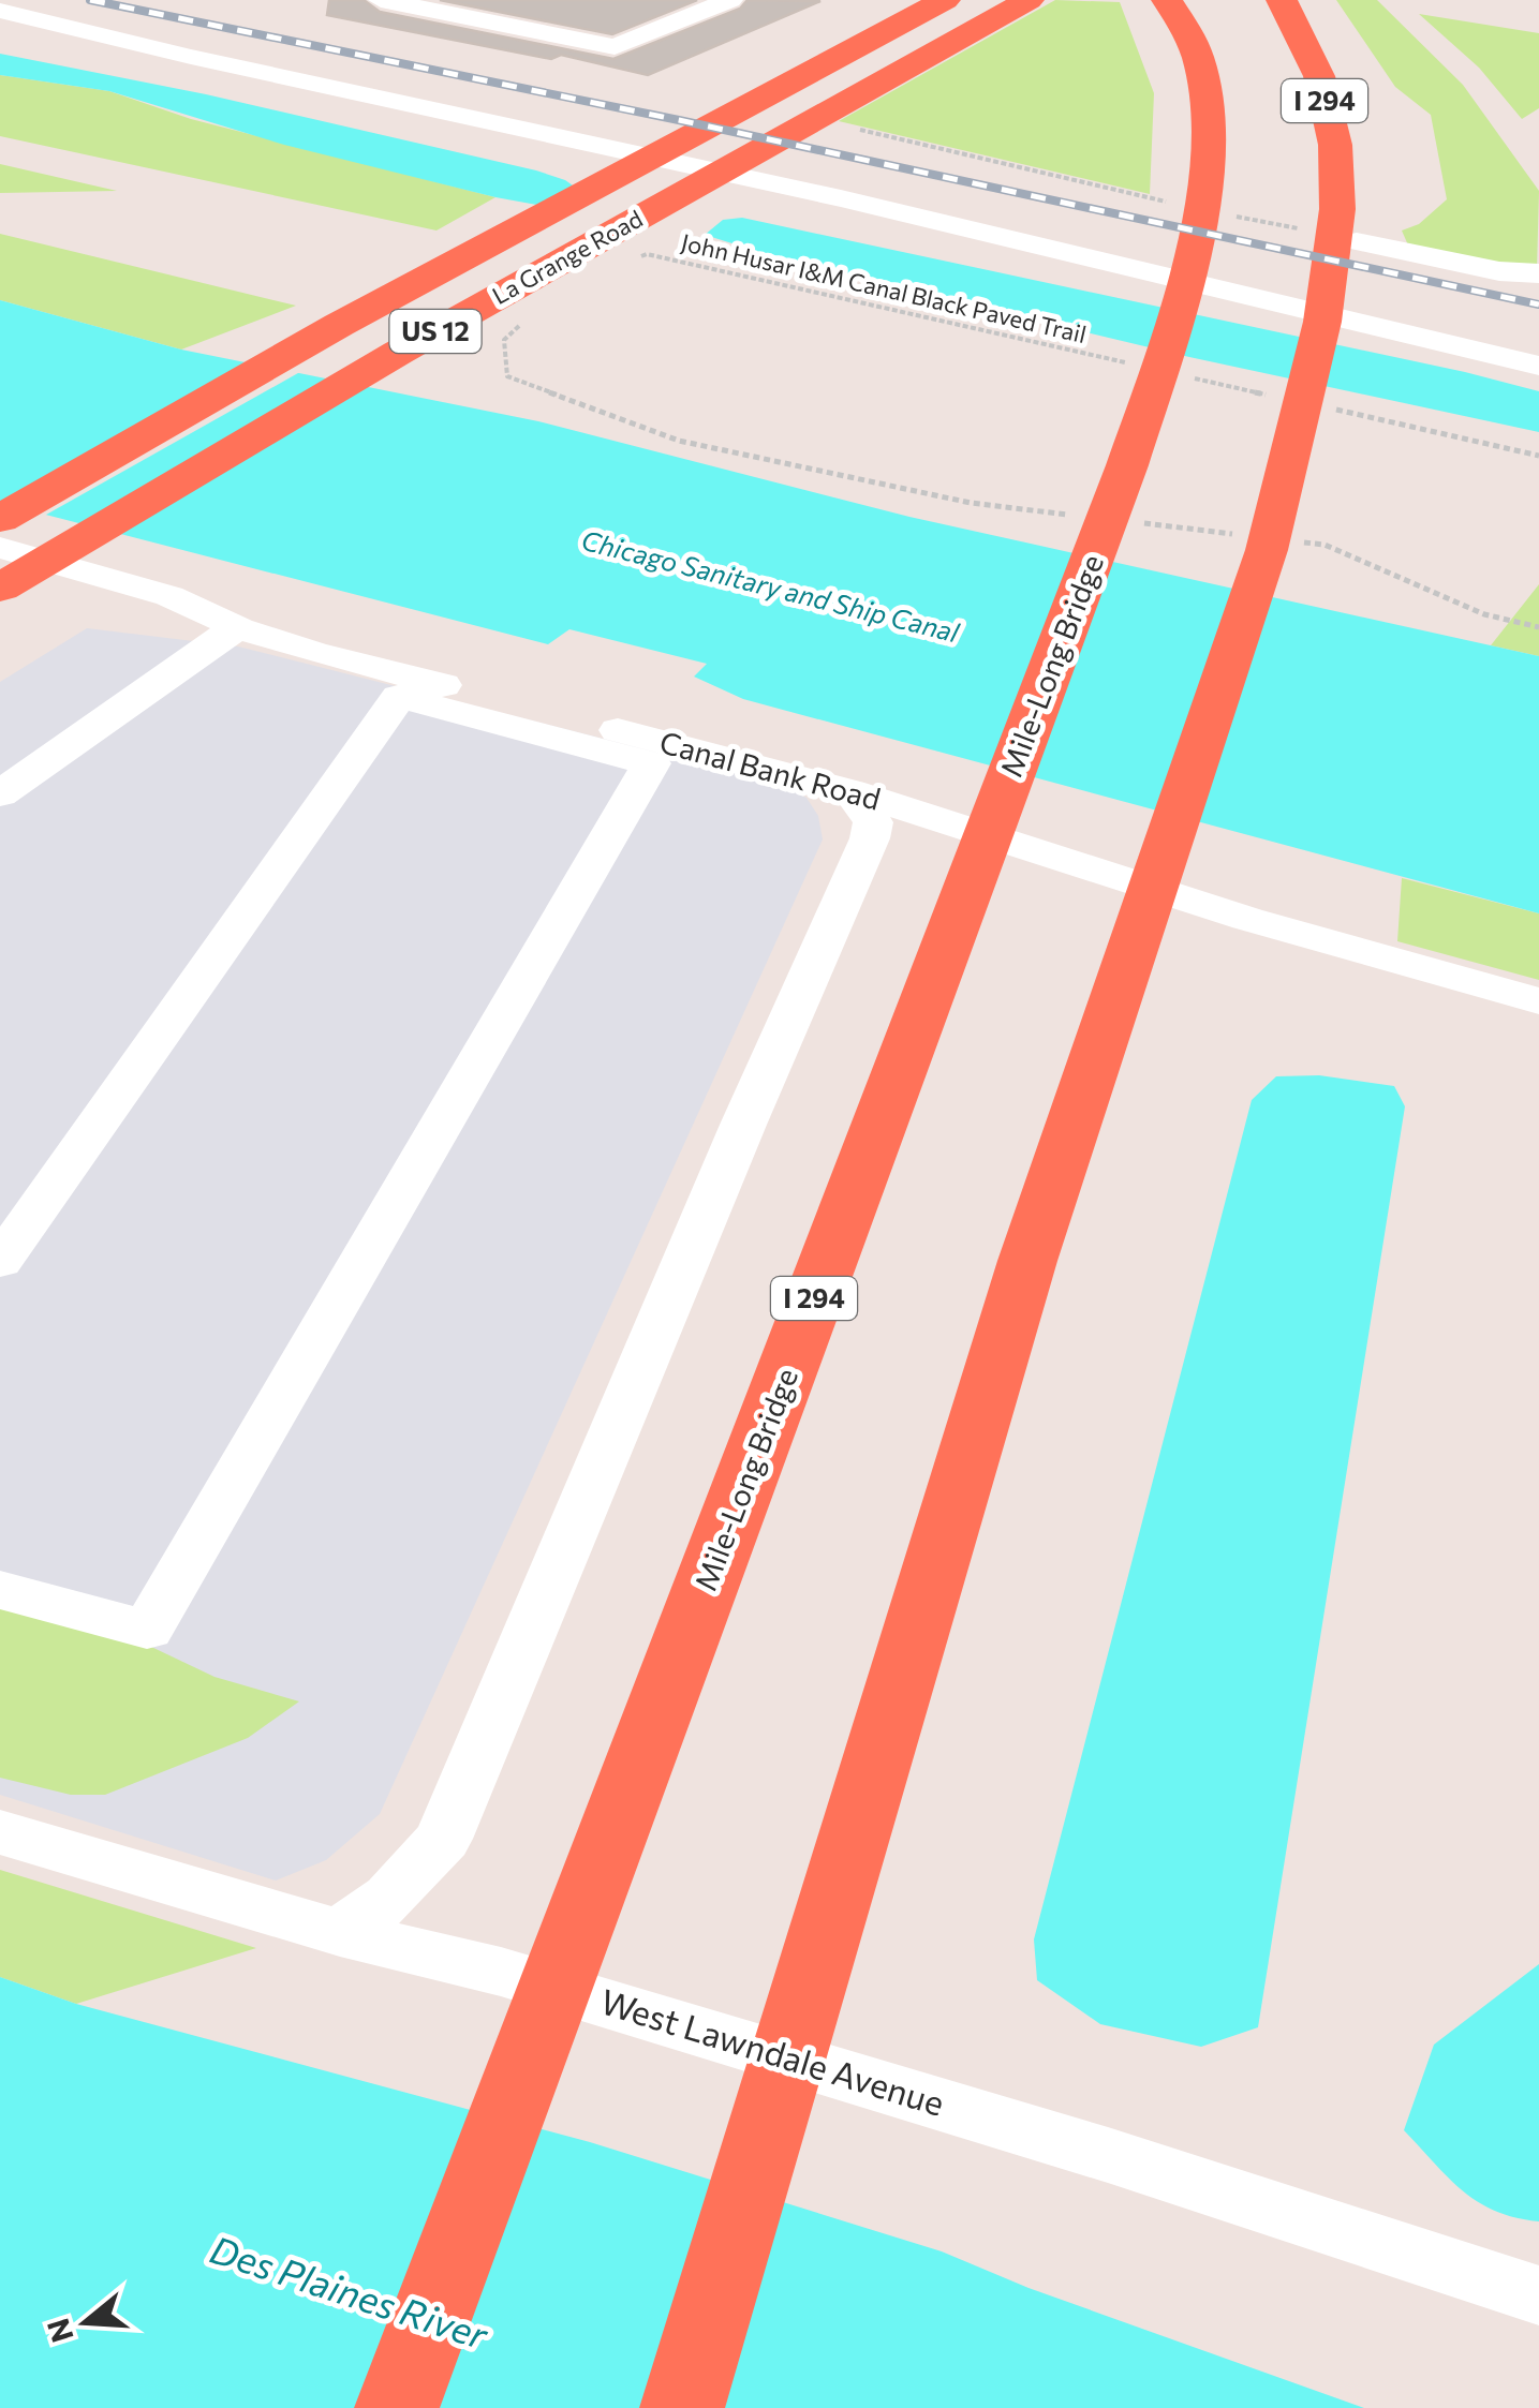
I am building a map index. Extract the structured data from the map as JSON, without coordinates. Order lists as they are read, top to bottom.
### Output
{
  "streets": {
    "highway": [
      "I 294",
      "La Grange Road",
      "US 12",
      "Mile-Long Bridge"
    ],
    "street": ["Canal Bank Road", "West Lawndale Avenue"],
    "path": ["John Husar I&M Canal Black Paved Trail"]
  },
  "crossings": [
    ["I 294", "Mile-Long Bridge"]
  ],
  "water": ["Chicago Sanitary and Ship Canal", "Des Plaines River"],
  "north": "left"
}
